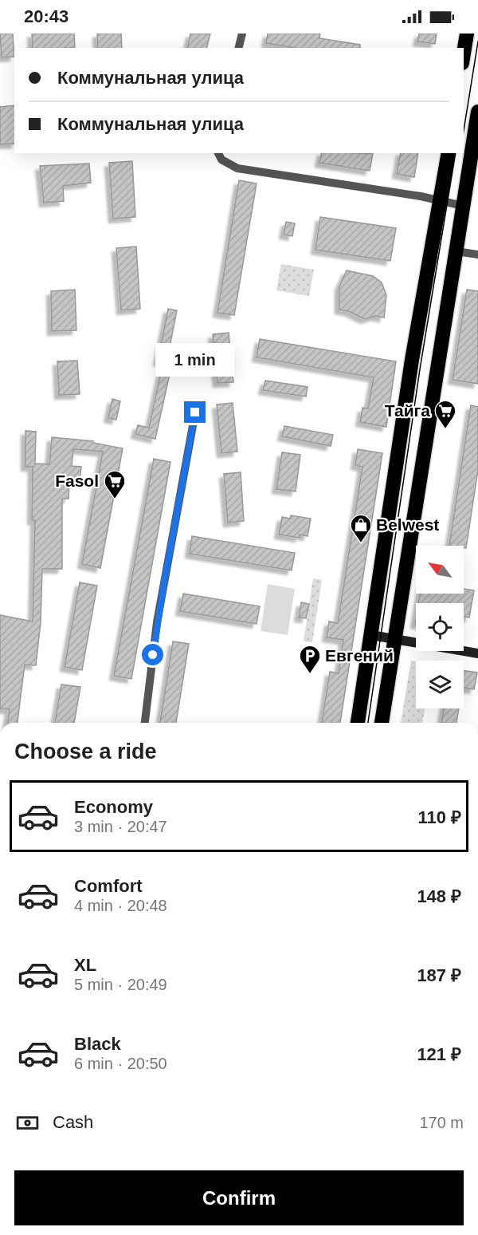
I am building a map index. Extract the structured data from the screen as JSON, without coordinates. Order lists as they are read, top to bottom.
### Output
{
  "places": {
    "supermarket": ["Тайга", "Fasol"],
    "shop": ["Belwest"],
    "parking": ["Евгений"]
  },
  "north": "top left",
  "page": {
    "status": "20:43",
    "banner": ["Коммунальная улица", "Коммунальная улица"],
    "bubble": "1 min",
    "heading": "Choose a ride",
    "list": [
      {
        "name": "Economy",
        "note": "3 min · 20:47",
        "value": "110 ₽"
      },
      {
        "name": "Comfort",
        "note": "4 min · 20:48",
        "value": "148 ₽"
      },
      {
        "name": "XL",
        "note": "5 min · 20:49",
        "value": "187 ₽"
      },
      {
        "name": "Black",
        "note": "6 min · 20:50",
        "value": "121 ₽"
      }
    ],
    "pay": ["Cash", "170 m"],
    "buttons": "Confirm"
  }
}
